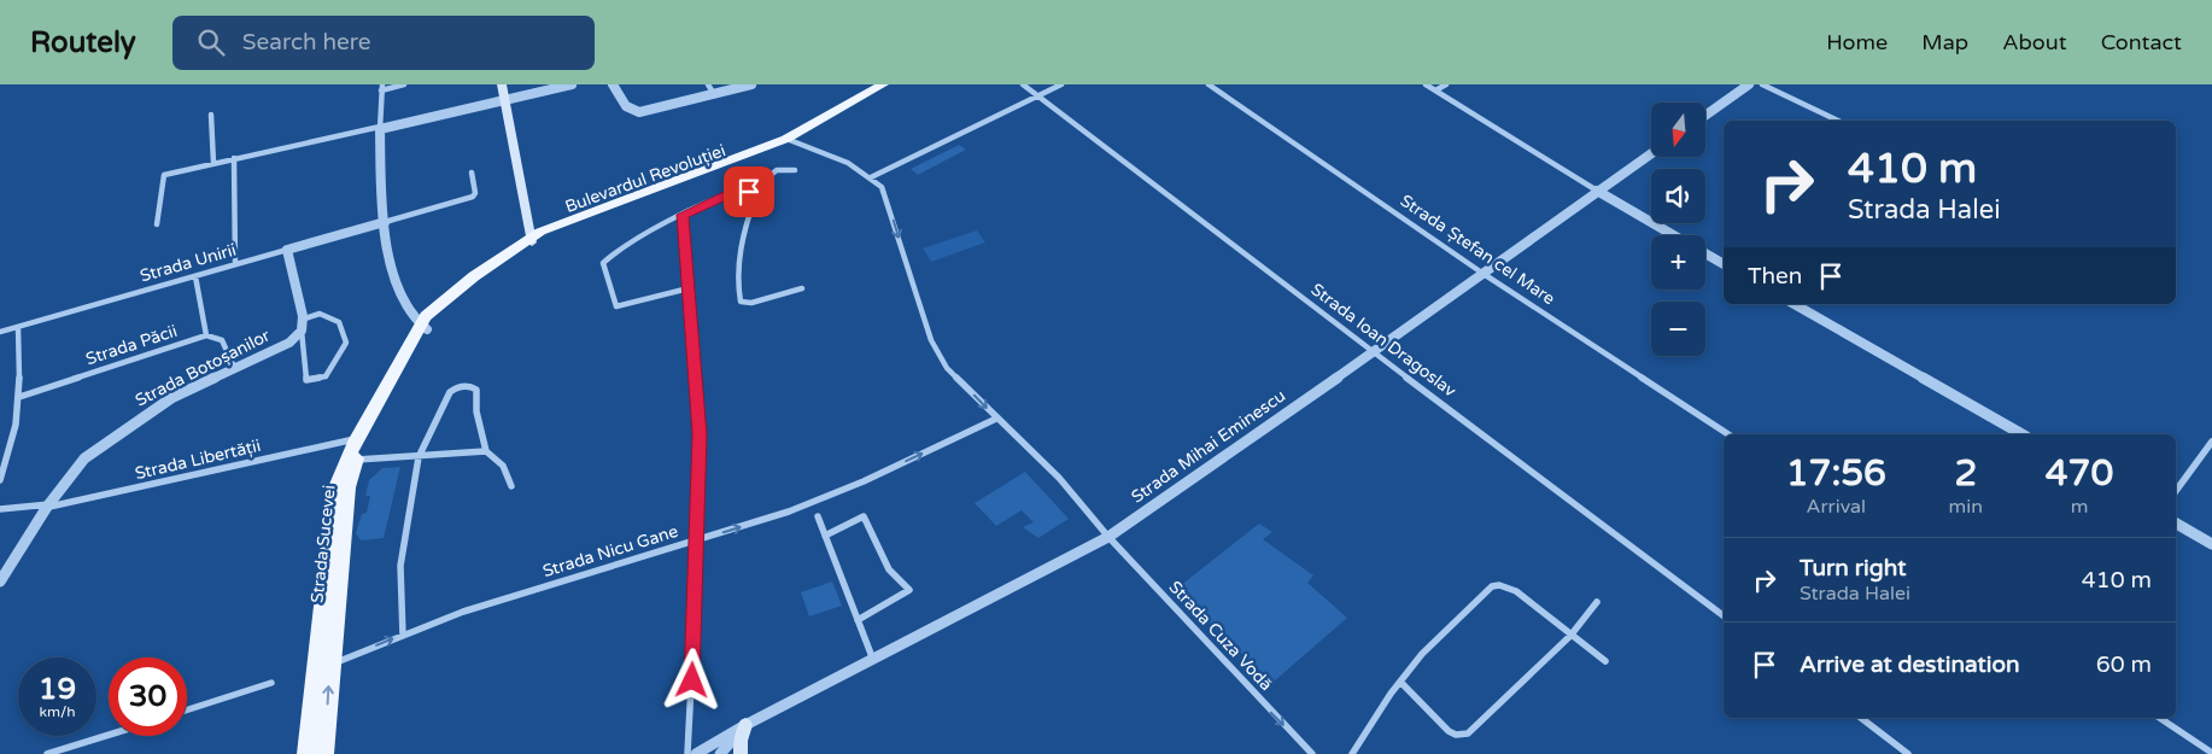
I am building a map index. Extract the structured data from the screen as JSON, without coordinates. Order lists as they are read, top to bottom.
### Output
{
  "streets": {
    "main road": ["Bulevardul Revoluției", "Strada Sucevei"],
    "street": [
      "Strada Ștefan cel Mare",
      "Strada Unirii",
      "Strada Ioan Dragoslav",
      "Strada Păcii",
      "Strada Botoșanilor",
      "Strada Mihai Eminescu",
      "Strada Libertății",
      "Strada Nicu Gane",
      "Strada Cuza Vodă"
    ]
  },
  "crossings": [
    ["Bulevardul Revoluției", "Strada Sucevei"],
    ["Strada Ștefan cel Mare", "Strada Mihai Eminescu"],
    ["Strada Ioan Dragoslav", "Strada Mihai Eminescu"],
    ["Strada Botoșanilor", "Strada Libertății"],
    ["Strada Mihai Eminescu", "Strada Cuza Vodă"],
    ["Strada Libertății", "Strada Sucevei"],
    ["Strada Sucevei", "Strada Nicu Gane"],
    ["Strada Nicu Gane", "Strada Cuza Vodă"]
  ],
  "one_way": ["Strada Nicu Gane", "Strada Cuza Vodă"],
  "north": "bottom",
  "page": {
    "header": "Routely",
    "search": "Search here",
    "nav": [
      "Home",
      "Map",
      "About",
      "Contact"
    ],
    "map_buttons": ["+", "−"],
    "turn": ["410 m", "Strada Halei"],
    "then": "Then",
    "eta": [
      "17:56",
      "Arrival",
      "2",
      "min",
      "470",
      "m"
    ],
    "list": [
      {
        "name": "Turn right",
        "note": "Strada Halei",
        "value": "410 m"
      },
      {
        "name": "Arrive at destination",
        "value": "60 m"
      }
    ],
    "speed": "19 km/h",
    "limit": "30"
  }
}
